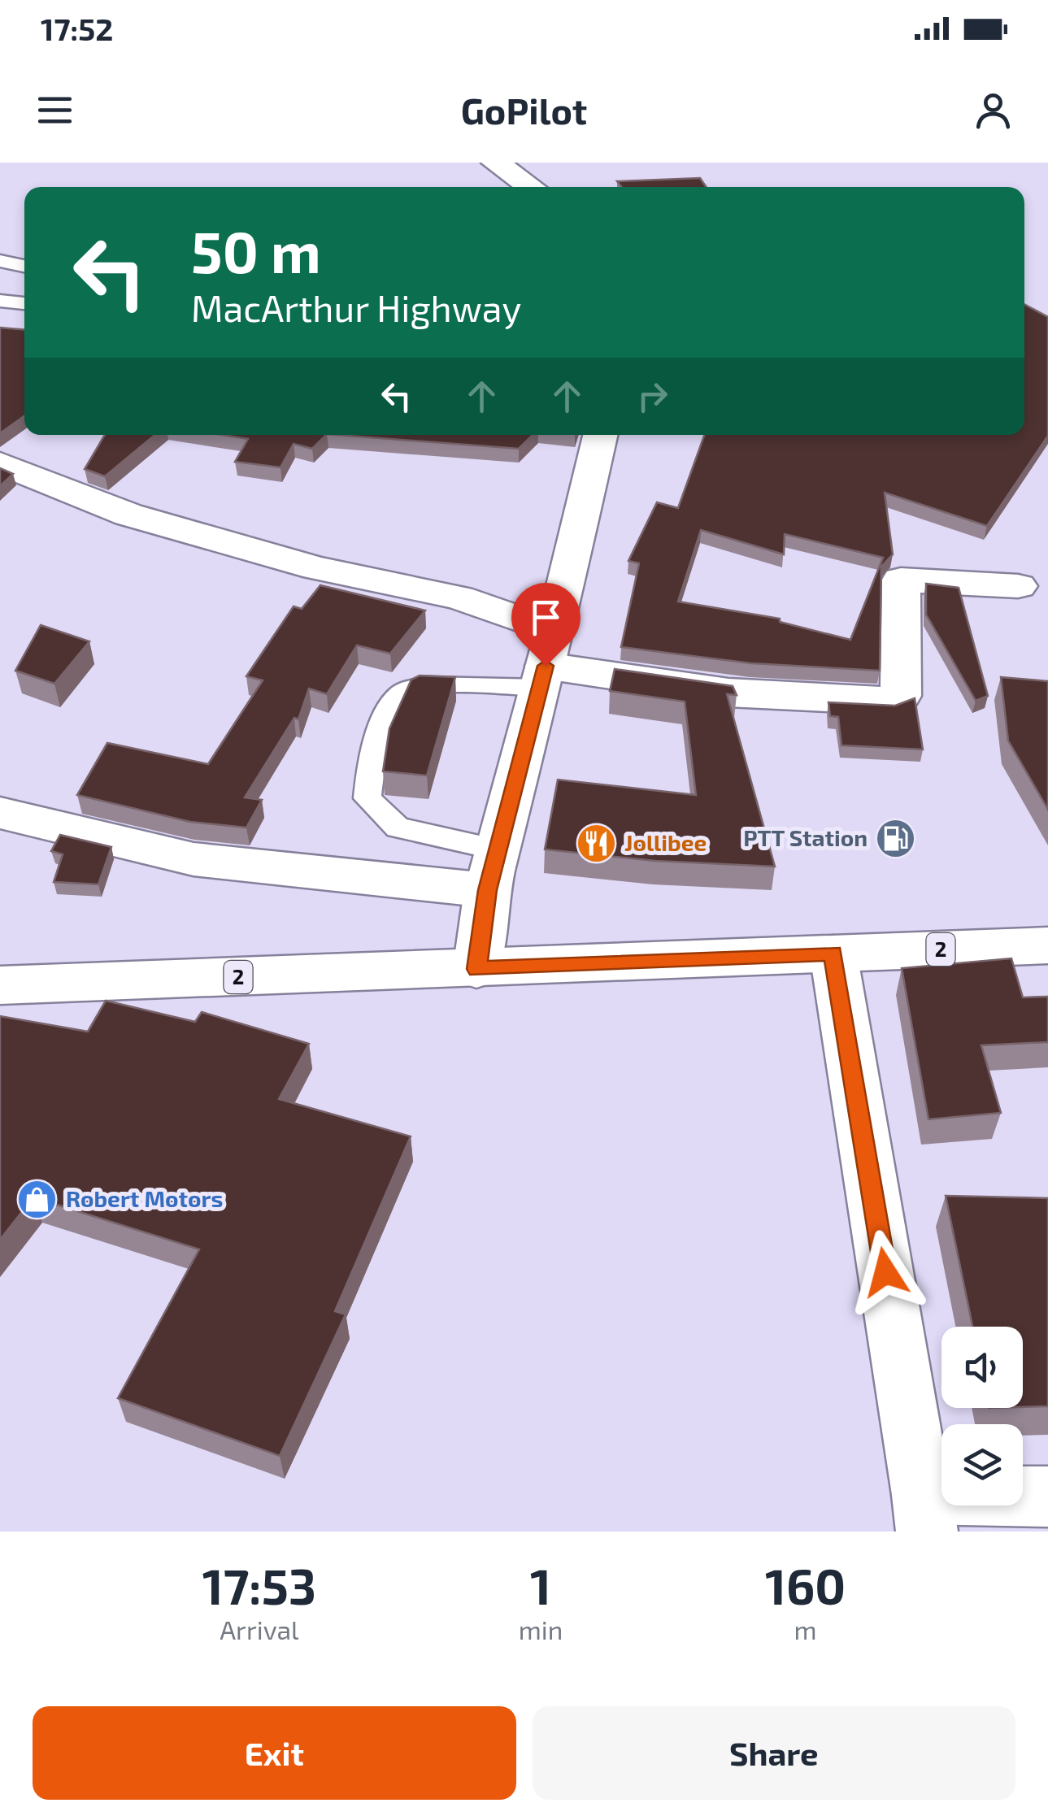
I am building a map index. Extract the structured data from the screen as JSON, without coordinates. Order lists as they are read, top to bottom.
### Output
{
  "streets": {
    "main road": ["2"]
  },
  "places": {
    "fuel station": ["PTT Station"],
    "restaurant": ["Jollibee"],
    "shop": ["Robert Motors"]
  },
  "page": {
    "status": "17:52",
    "header": "GoPilot",
    "turn": ["50 m", "MacArthur Highway"],
    "eta": [
      "17:53",
      "Arrival",
      "1",
      "min",
      "160",
      "m"
    ],
    "buttons": ["Exit", "Share"]
  }
}
